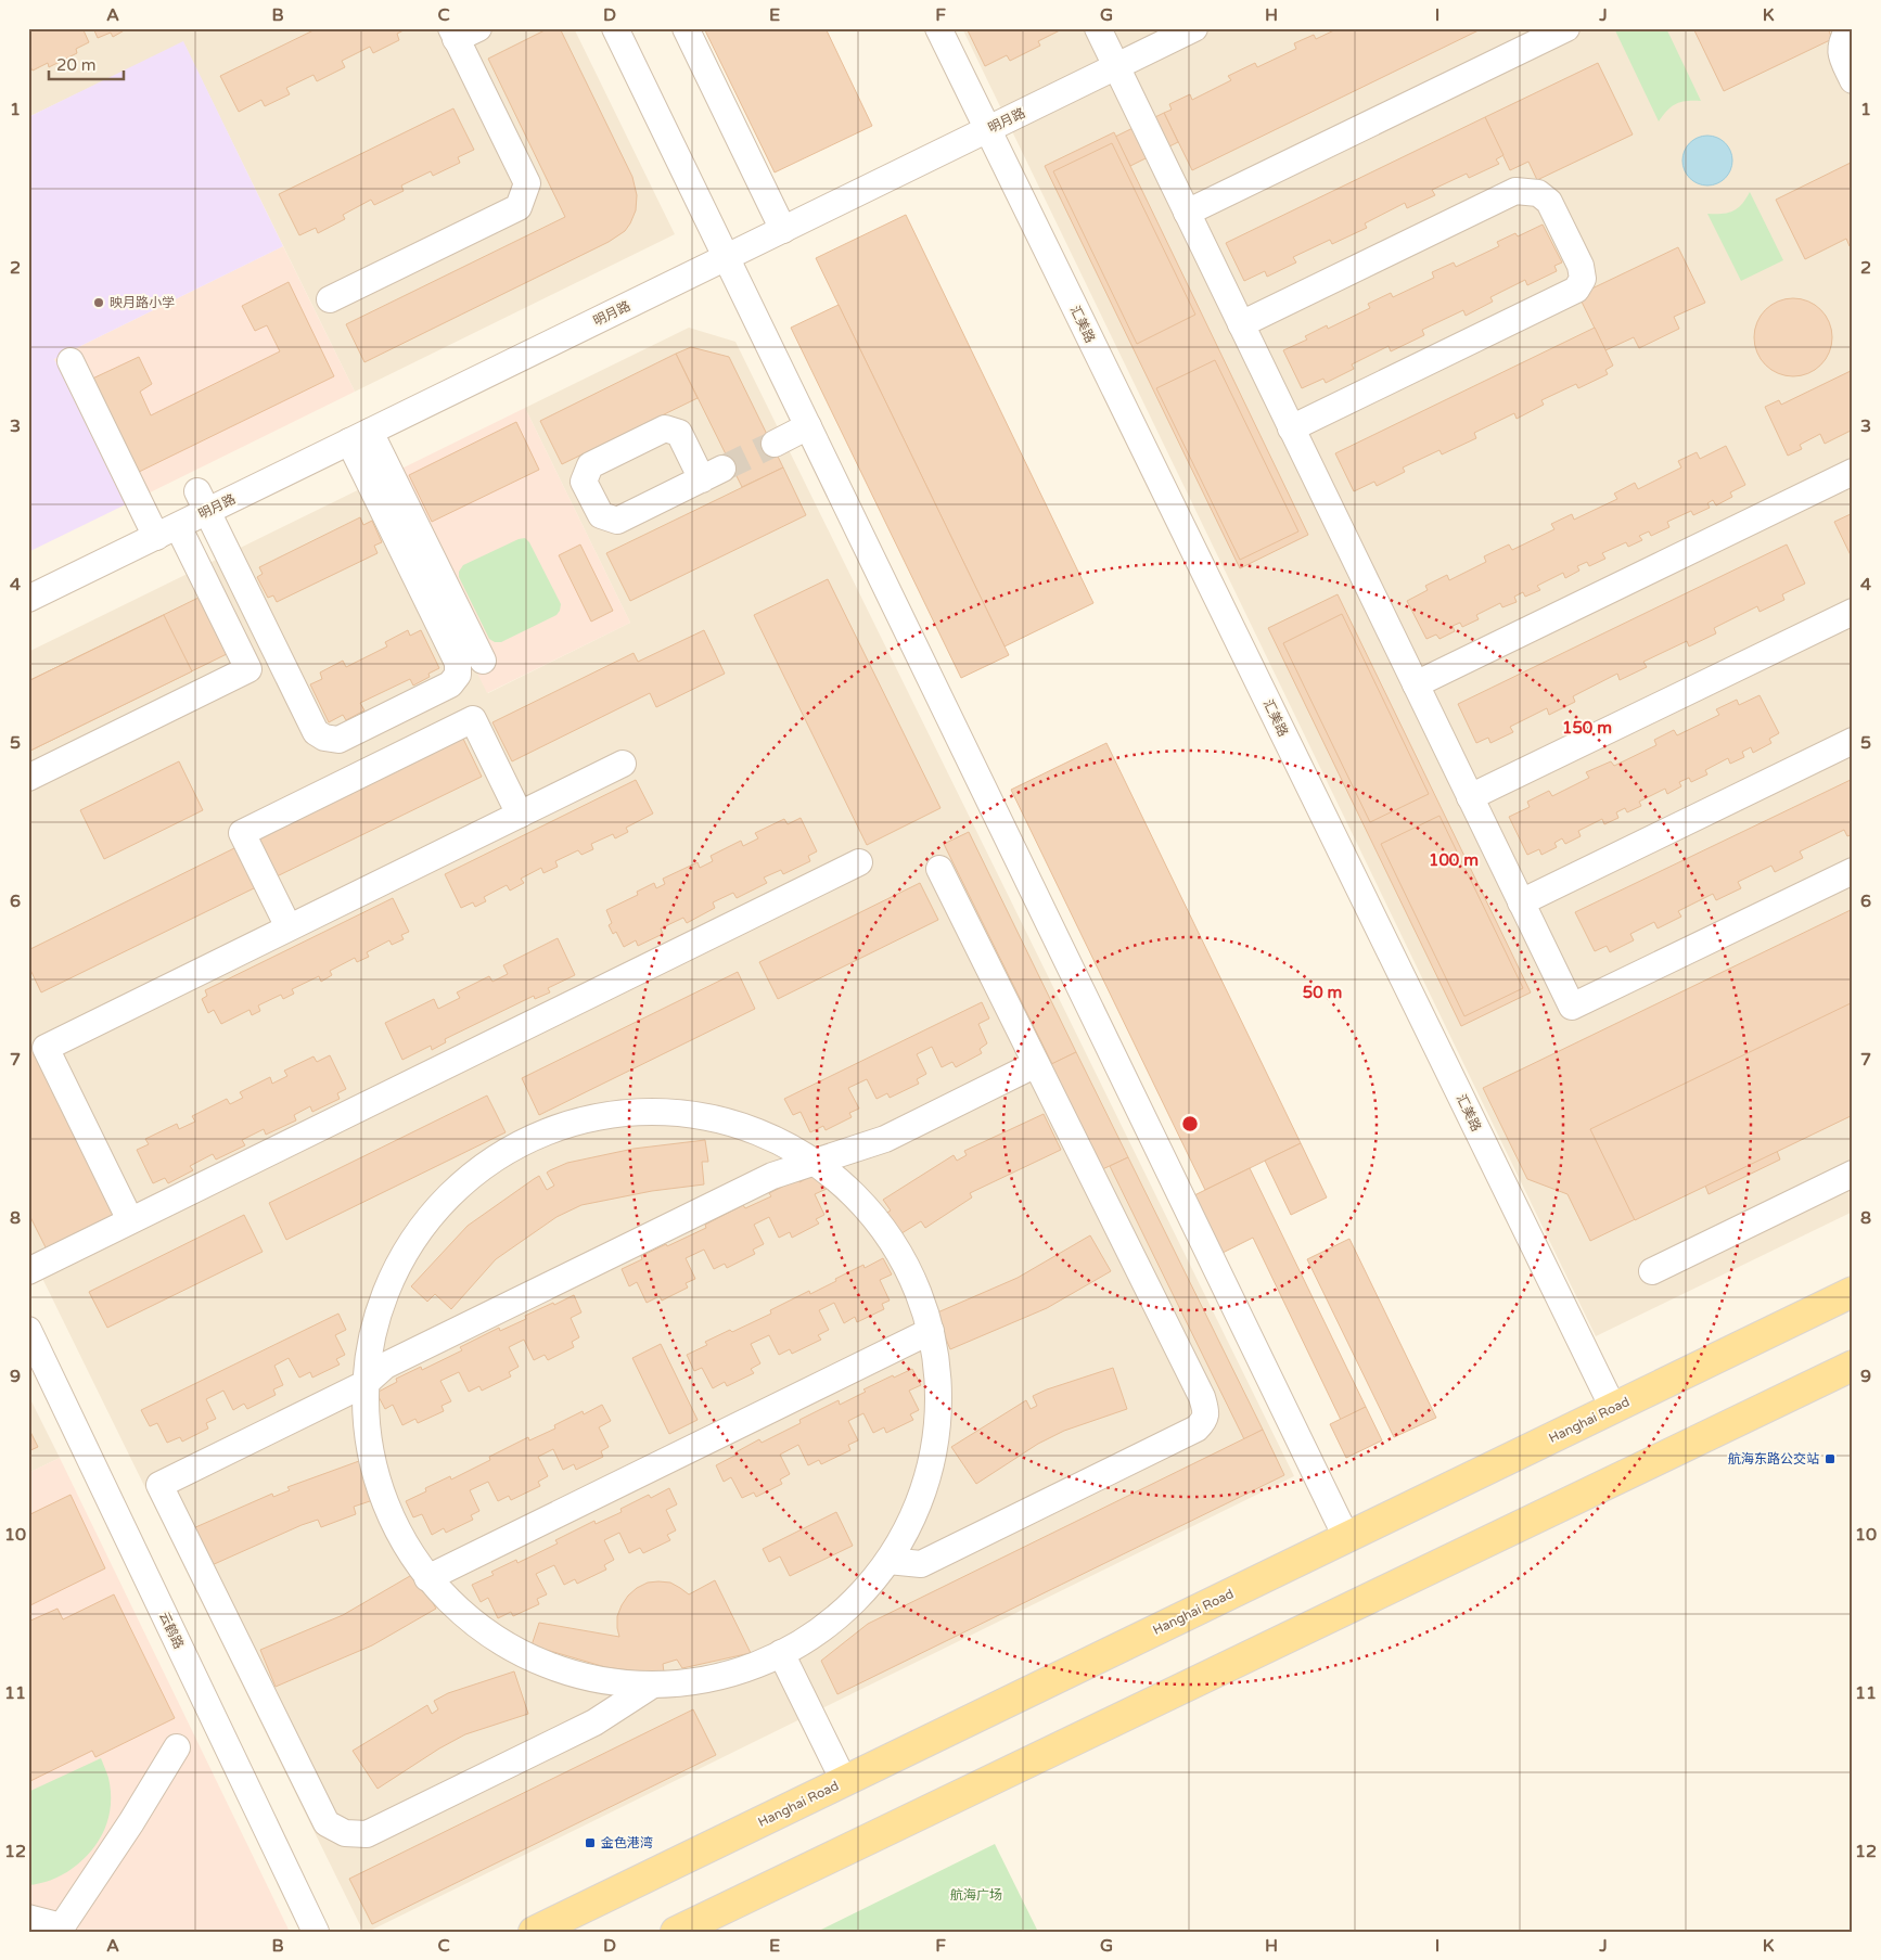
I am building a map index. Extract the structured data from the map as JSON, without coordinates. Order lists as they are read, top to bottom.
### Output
{
  "streets": {
    "main road": ["Hanghai Road"],
    "street": ["明月路", "汇美路", "云鹤路"]
  },
  "crossings": [
    ["明月路", "汇美路"],
    ["汇美路", "Hanghai Road"]
  ],
  "parks": ["航海广场"],
  "places": {
    "other": ["映月路小学"],
    "transit": ["航海东路公交站", "金色港湾"]
  },
  "scale_bar": "20 m",
  "grid": {
    "columns": [
      "A",
      "B",
      "C",
      "D",
      "E",
      "F",
      "G",
      "H",
      "I",
      "J",
      "K"
    ],
    "rows": [
      "1",
      "2",
      "3",
      "4",
      "5",
      "6",
      "7",
      "8",
      "9",
      "10",
      "11",
      "12"
    ]
  },
  "rings": ["150 m", "100 m", "50 m"]
}
